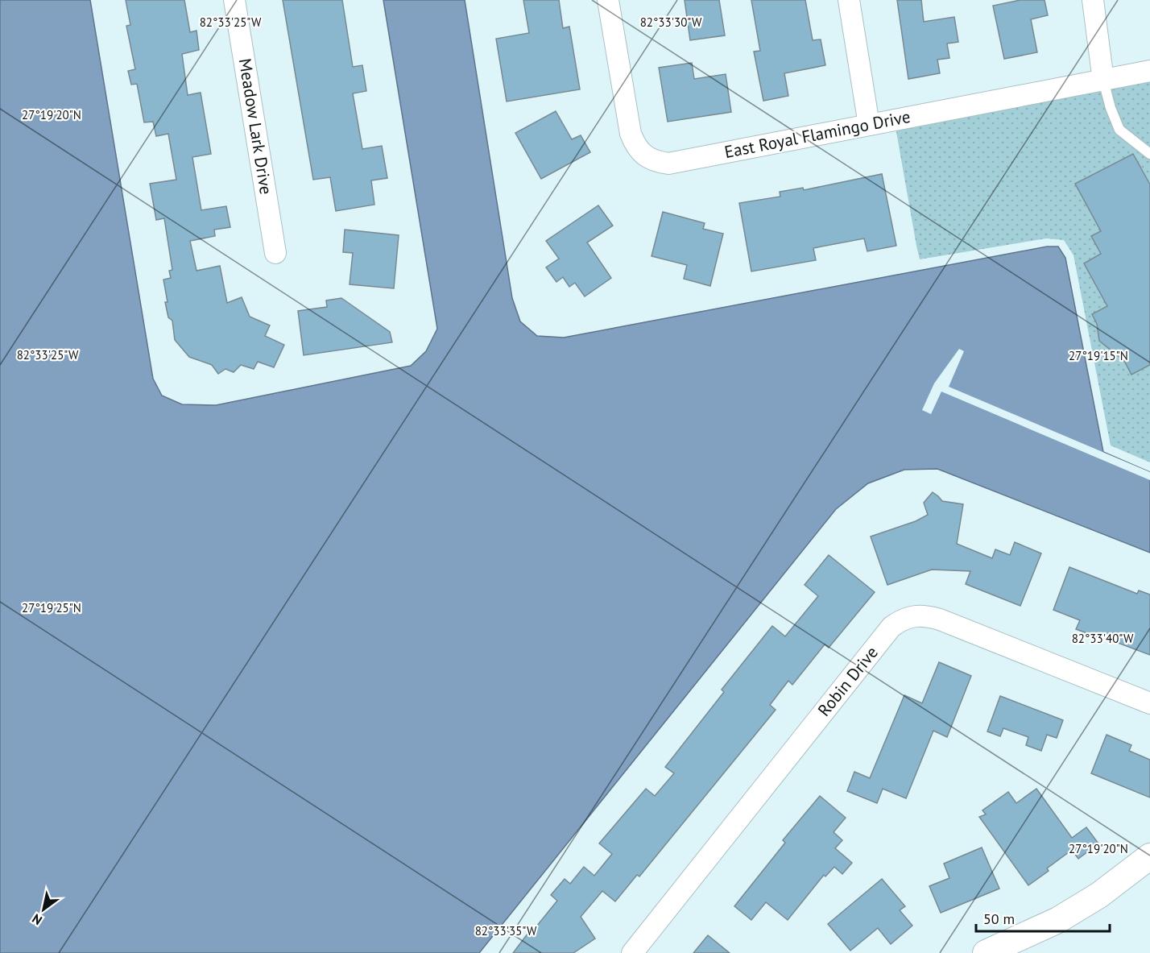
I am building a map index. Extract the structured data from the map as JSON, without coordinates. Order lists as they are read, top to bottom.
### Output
{
  "streets": {
    "street": ["Meadow Lark Drive", "East Royal Flamingo Drive", "Robin Drive"]
  },
  "scale_bar": "50 m",
  "north": "bottom left",
  "coordinates": [
    "82°33'25\"W",
    "82°33'30\"W",
    "27°19'20\"N",
    "27°19'15\"N",
    "27°19'25\"N",
    "82°33'40\"W",
    "82°33'35\"W"
  ]
}
